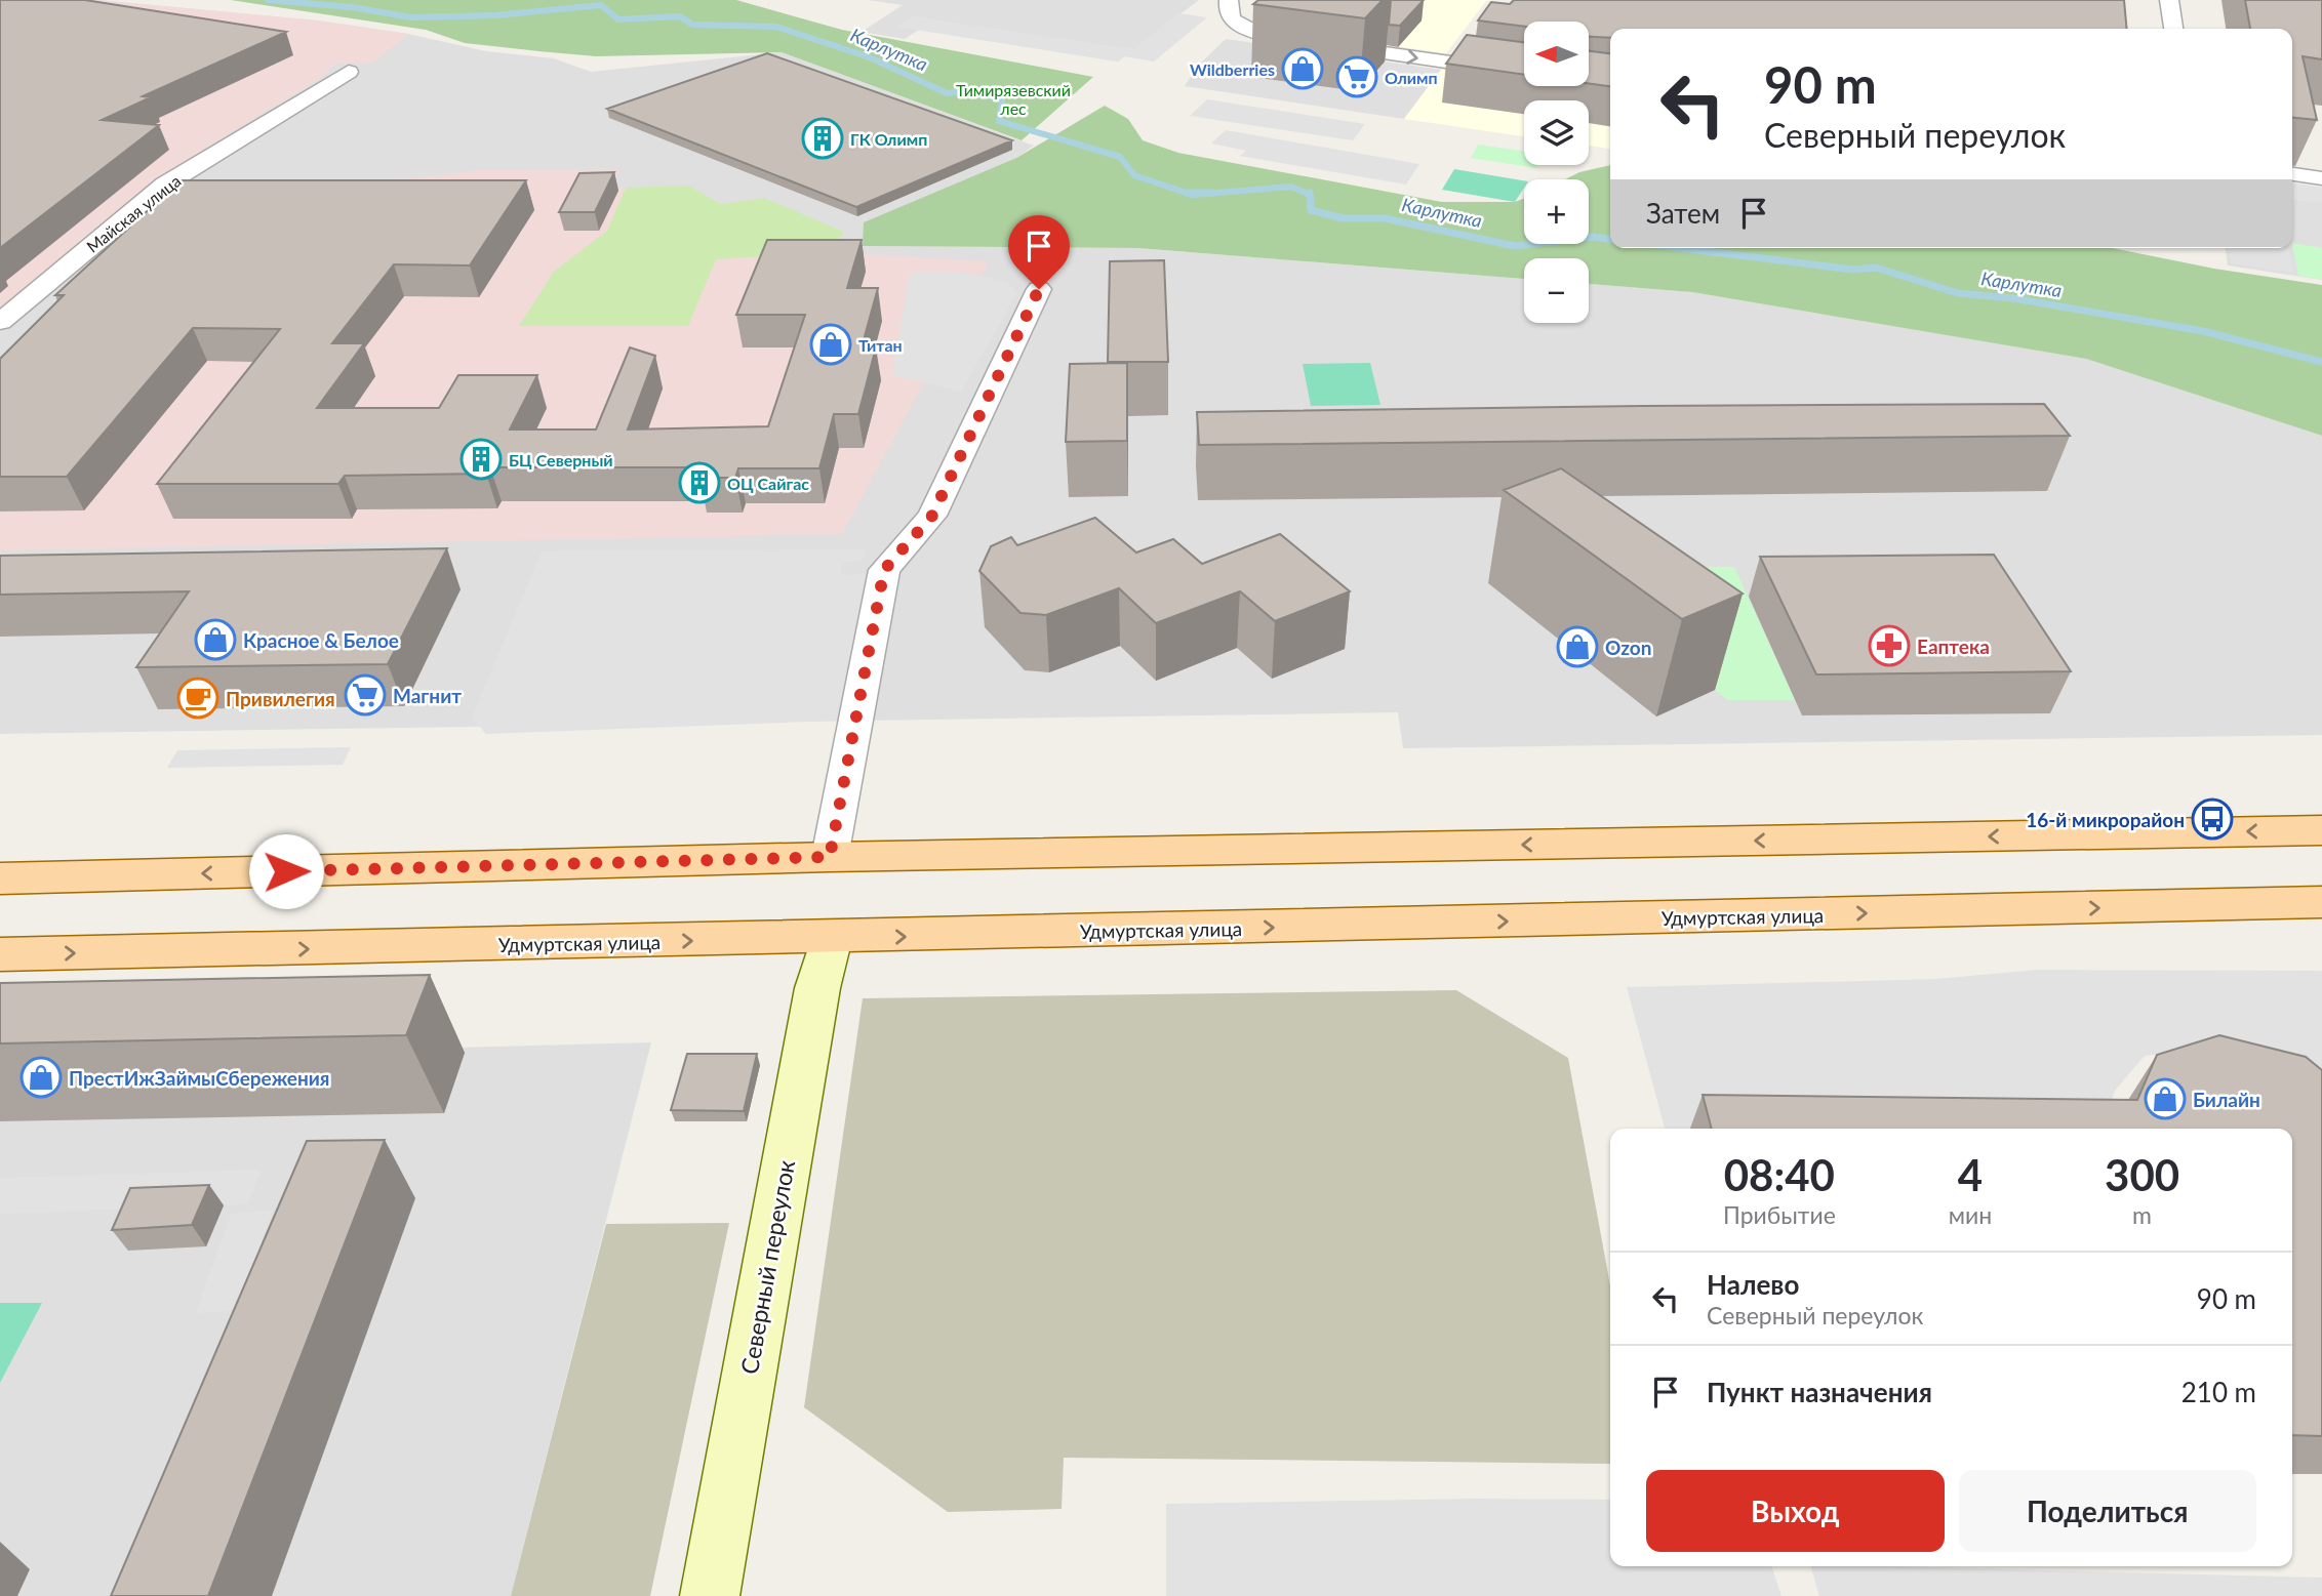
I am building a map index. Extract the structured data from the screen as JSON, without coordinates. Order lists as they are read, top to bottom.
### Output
{
  "streets": {
    "main road": ["Удмуртская улица"],
    "street": ["Майская улица", "Северный переулок"]
  },
  "crossings": [
    ["Удмуртская улица", "Северный переулок"]
  ],
  "water": ["Карлутка"],
  "parks": ["Тимирязевский лес"],
  "places": {
    "shop": [
      "Wildberries",
      "Титан",
      "Красное & Белое",
      "Ozon",
      "ПрестИжЗаймыСбережения",
      "Билайн"
    ],
    "supermarket": ["Олимп", "Магнит"],
    "building": ["ГК Олимп", "БЦ Северный", "ОЦ Сайгас"],
    "pharmacy": ["Еаптека"],
    "cafe": ["Привилегия"],
    "bus stop": ["16-й микрорайон"]
  },
  "north": "left",
  "page": {
    "map_buttons": ["+", "−"],
    "turn": ["90 m", "Северный переулок"],
    "then": "Затем",
    "eta": [
      "08:40",
      "Прибытие",
      "4",
      "мин",
      "300",
      "m"
    ],
    "list": [
      {
        "name": "Налево",
        "note": "Северный переулок",
        "value": "90 m"
      },
      {
        "name": "Пункт назначения",
        "value": "210 m"
      }
    ],
    "buttons": ["Выход", "Поделиться"]
  }
}
